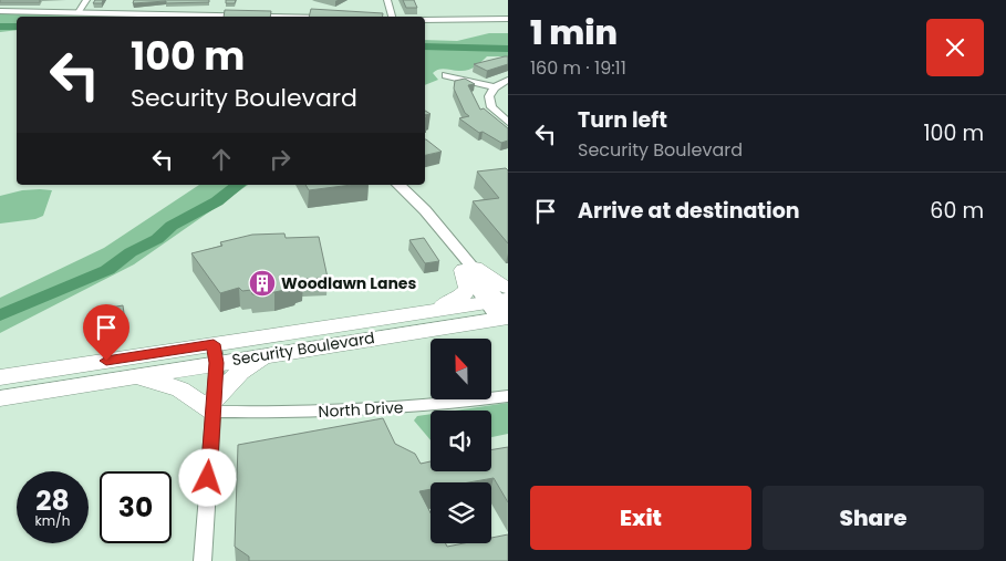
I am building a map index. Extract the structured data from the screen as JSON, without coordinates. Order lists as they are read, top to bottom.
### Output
{
  "streets": {
    "main road": ["Security Boulevard"],
    "street": ["North Drive"]
  },
  "places": {
    "building": ["Woodlawn Lanes"]
  },
  "north": "top",
  "page": {
    "heading": ["1 min", "160 m · 19:11"],
    "turn": ["100 m", "Security Boulevard"],
    "list": [
      {
        "name": "Turn left",
        "note": "Security Boulevard",
        "value": "100 m"
      },
      {
        "name": "Arrive at destination",
        "value": "60 m"
      }
    ],
    "speed": "28 km/h",
    "limit": "30",
    "buttons": ["Exit", "Share"]
  }
}
